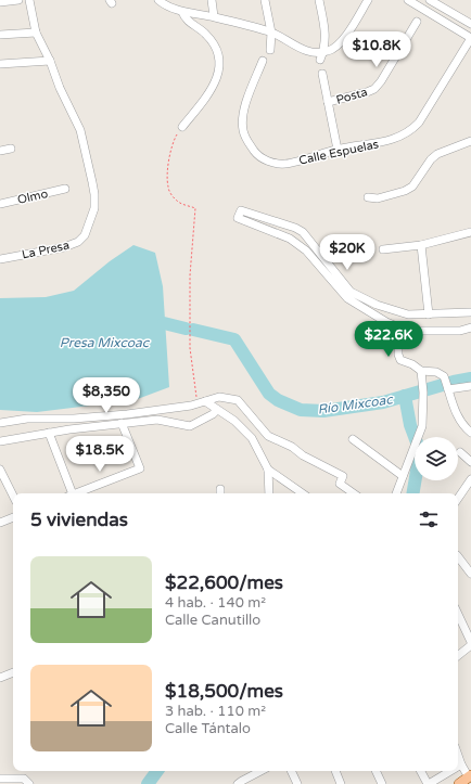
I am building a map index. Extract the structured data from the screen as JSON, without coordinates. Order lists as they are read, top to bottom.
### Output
{
  "streets": {
    "street": [
      "Posta",
      "Calle Espuelas",
      "Olmo",
      "La Presa"
    ]
  },
  "water": ["Presa Mixcoac", "Río Mixcoac"],
  "page": {
    "price": [
      "$10.8K",
      "$20K",
      "$22.6K",
      "$8,350",
      "$18.5K"
    ],
    "heading": "5 viviendas",
    "list": [
      {
        "name": "$22,600/mes",
        "note": "4 hab. · 140 m² · Calle Canutillo"
      },
      {
        "name": "$18,500/mes",
        "note": "3 hab. · 110 m² · Calle Tántalo"
      }
    ]
  }
}
